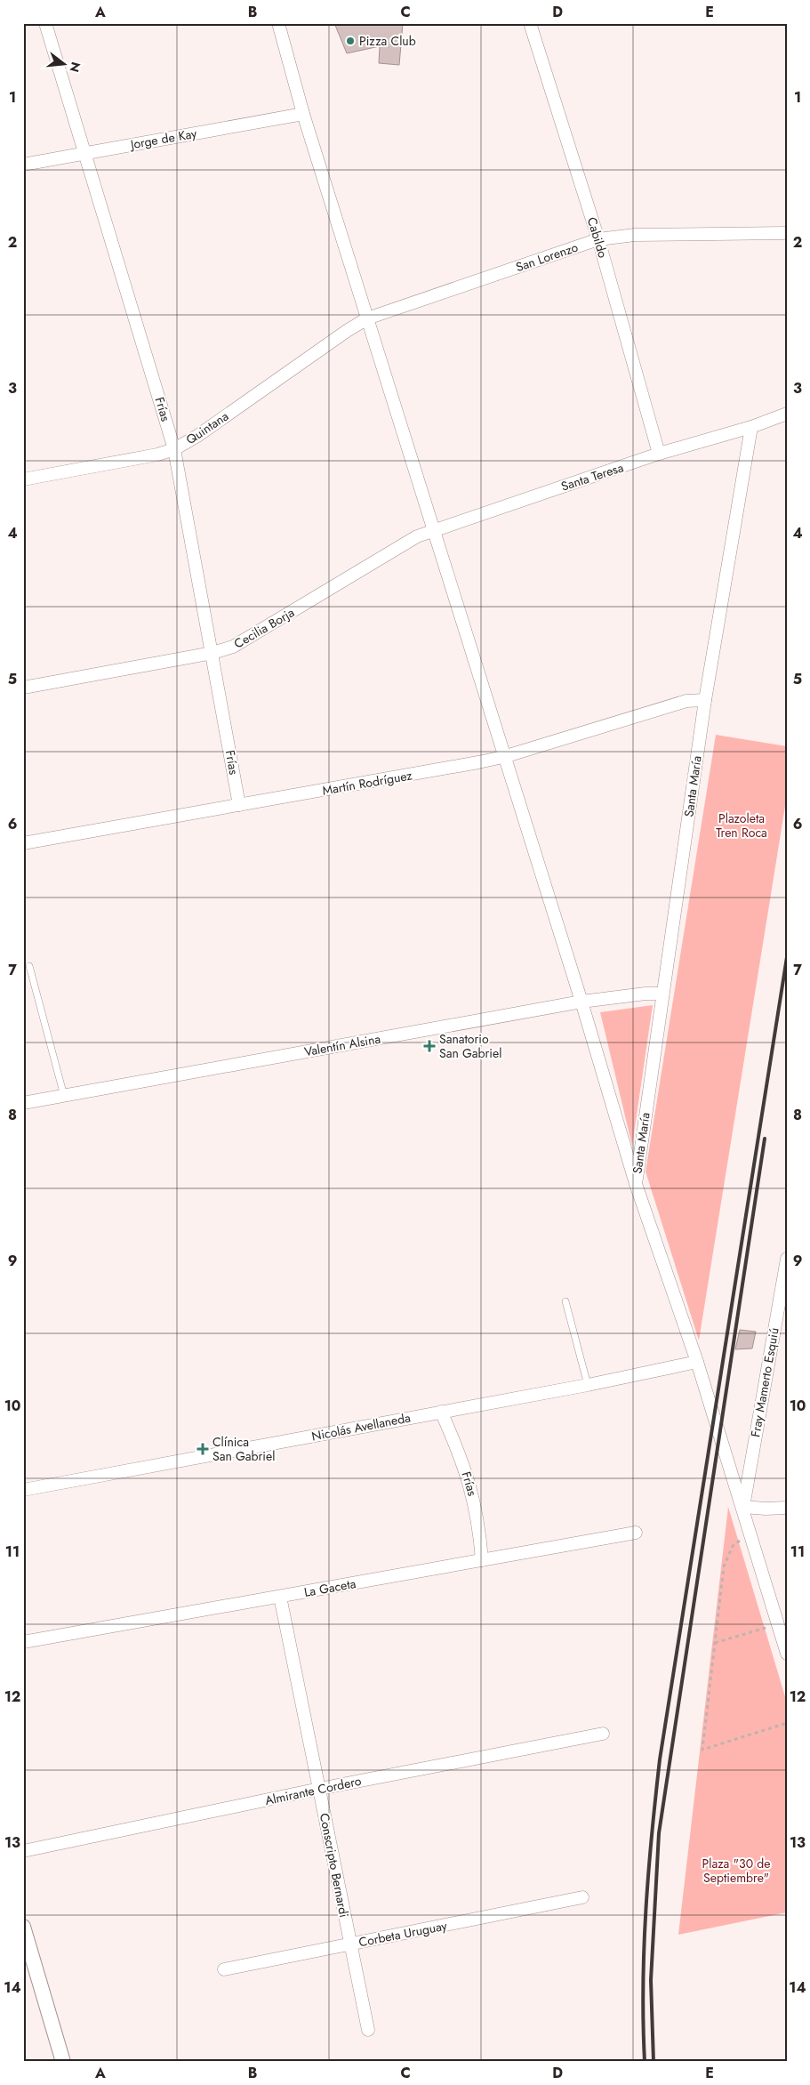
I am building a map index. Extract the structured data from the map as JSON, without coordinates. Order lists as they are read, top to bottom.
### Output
{
  "streets": {
    "street": [
      "Jorge de Kay",
      "Cabildo",
      "San Lorenzo",
      "Frías",
      "Quintana",
      "Santa Teresa",
      "Cecilia Borja",
      "Martín Rodríguez",
      "Santa María",
      "Valentín Alsina",
      "Fray Mamerto Esquiú",
      "Nicolás Avellaneda",
      "La Gaceta",
      "Almirante Cordero",
      "Conscripto Bernardi",
      "Corbeta Uruguay"
    ]
  },
  "crossings": [
    ["Jorge de Kay", "Frías"],
    ["Cabildo", "San Lorenzo"],
    ["Cabildo", "Santa Teresa"],
    ["San Lorenzo", "Quintana"],
    ["Frías", "Quintana"],
    ["Frías", "Cecilia Borja"],
    ["Frías", "Martín Rodríguez"],
    ["Frías", "Nicolás Avellaneda"],
    ["Frías", "La Gaceta"],
    ["Santa Teresa", "Cecilia Borja"],
    ["Santa Teresa", "Santa María"],
    ["Martín Rodríguez", "Santa María"],
    ["Santa María", "Valentín Alsina"],
    ["La Gaceta", "Conscripto Bernardi"],
    ["Almirante Cordero", "Conscripto Bernardi"],
    ["Conscripto Bernardi", "Corbeta Uruguay"]
  ],
  "parks": ["Plazoleta Tren Roca", "Plaza \"30 de Septiembre\""],
  "places": {
    "other": ["Pizza Club"],
    "health": ["Sanatorio San Gabriel", "Clínica San Gabriel"]
  },
  "north": "right",
  "grid": {
    "columns": [
      "A",
      "B",
      "C",
      "D",
      "E"
    ],
    "rows": [
      "1",
      "2",
      "3",
      "4",
      "5",
      "6",
      "7",
      "8",
      "9",
      "10",
      "11",
      "12",
      "13",
      "14"
    ]
  }
}
